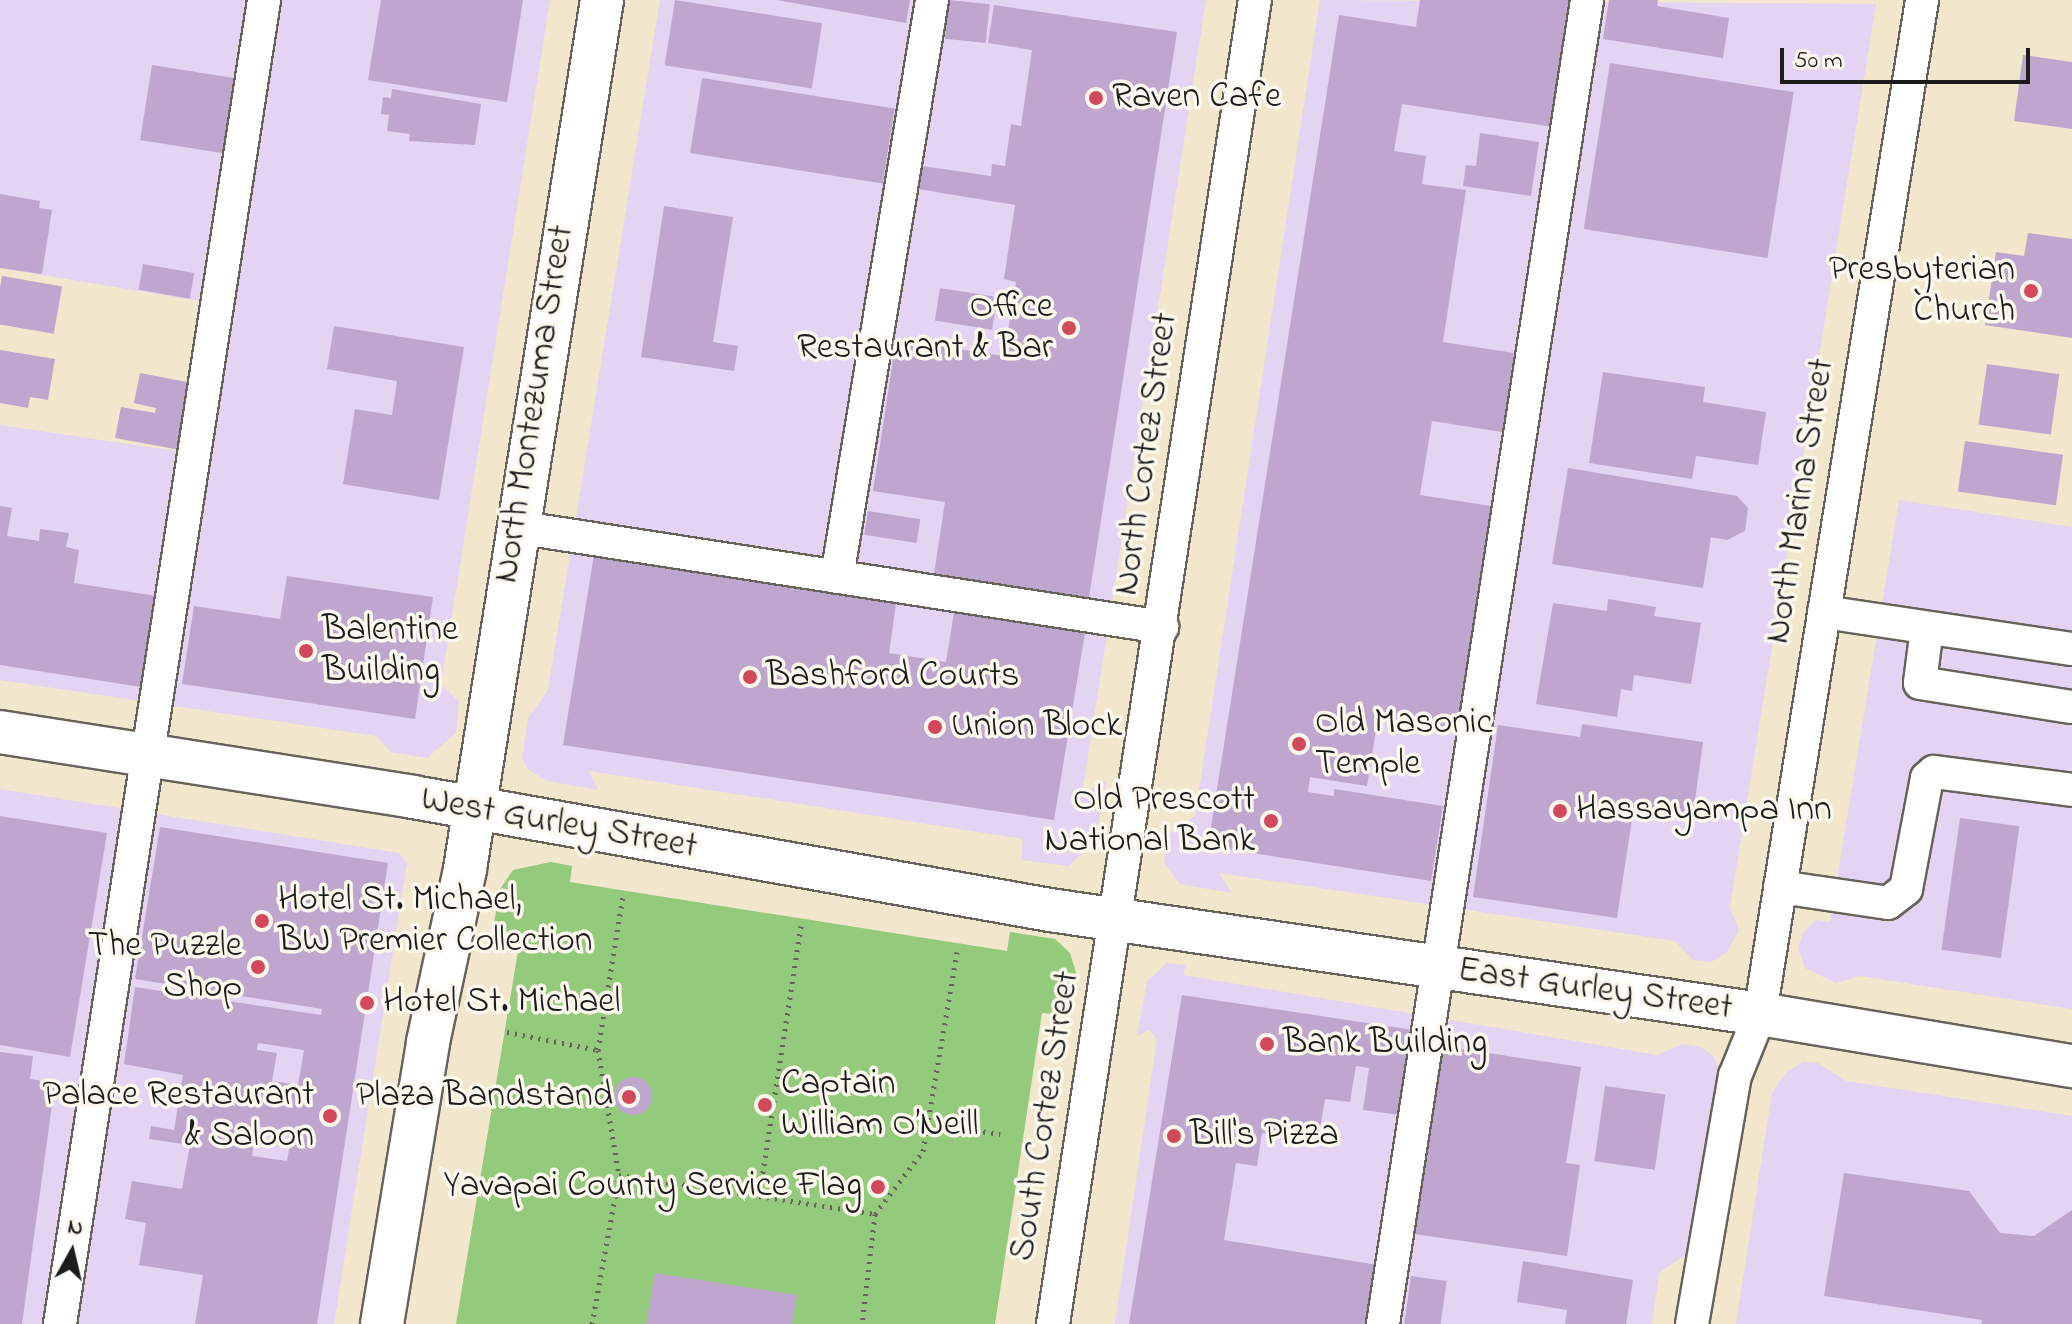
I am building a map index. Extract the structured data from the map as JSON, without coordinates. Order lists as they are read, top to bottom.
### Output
{
  "streets": {
    "main road": ["North Montezuma Street", "West Gurley Street", "East Gurley Street"],
    "street": ["North Cortez Street", "North Marina Street", "South Cortez Street"]
  },
  "crossings": [
    ["North Montezuma Street", "West Gurley Street"],
    ["North Cortez Street", "West Gurley Street"],
    ["North Cortez Street", "East Gurley Street"],
    ["North Cortez Street", "South Cortez Street"],
    ["North Marina Street", "East Gurley Street"],
    ["West Gurley Street", "East Gurley Street"],
    ["West Gurley Street", "South Cortez Street"],
    ["East Gurley Street", "South Cortez Street"]
  ],
  "places": [
    "Raven Cafe",
    "Presbyterian Church",
    "Office Restaurant & Bar",
    "Balentine Building",
    "Bashford Courts",
    "Union Block",
    "Old Masonic Temple",
    "Hassayampa Inn",
    "Old Prescott National Bank",
    "Hotel St. Michael, BW Premier Collection",
    "The Puzzle Shop",
    "Hotel St. Michael",
    "Bank Building",
    "Plaza Bandstand",
    "Captain William O’Neill",
    "Palace Restaurant & Saloon",
    "Bill's Pizza",
    "Yavapai County Service Flag"
  ],
  "scale_bar": "50 m",
  "north": "top"
}
